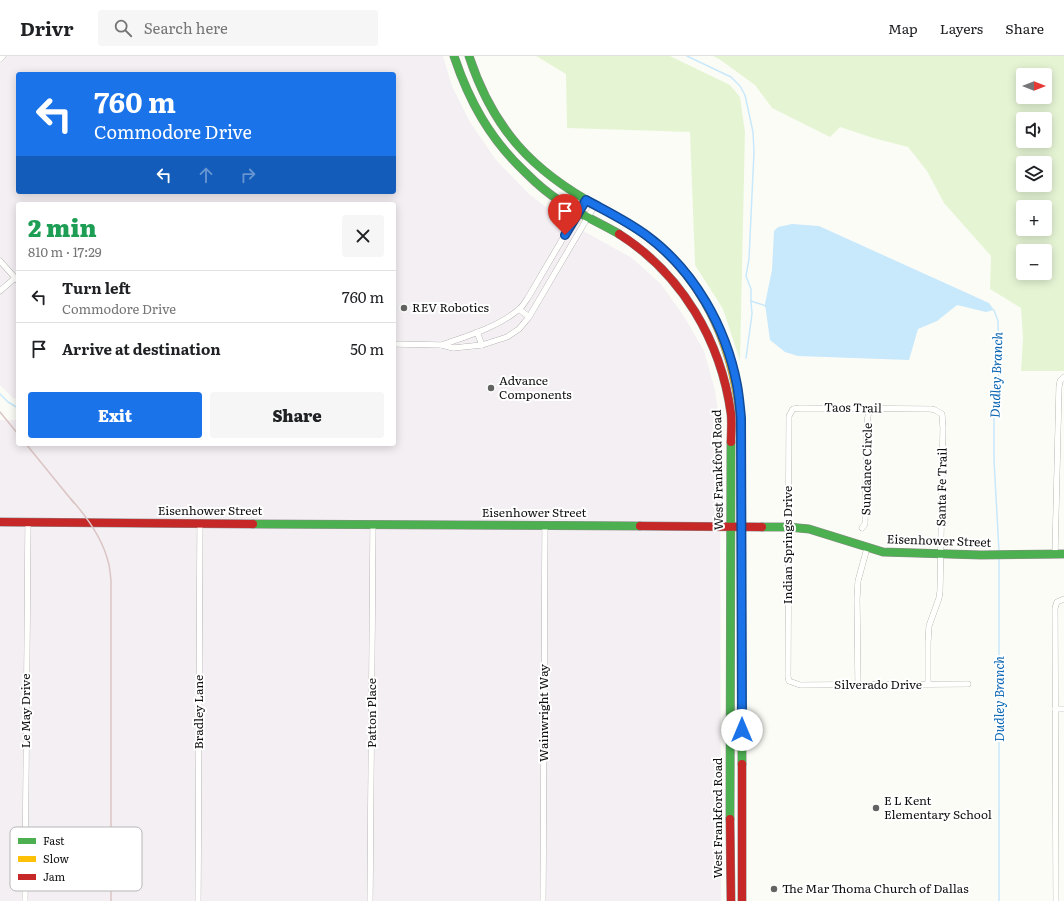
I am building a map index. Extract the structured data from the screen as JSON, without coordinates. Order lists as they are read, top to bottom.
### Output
{
  "streets": {
    "main road": ["West Frankford Road", "Eisenhower Street"],
    "street": [
      "Taos Trail",
      "Sundance Circle",
      "Santa Fe Trail",
      "Indian Springs Drive",
      "Silverado Drive",
      "Le May Drive",
      "Bradley Lane",
      "Patton Place",
      "Wainwright Way"
    ]
  },
  "crossings": [
    ["Taos Trail", "Sundance Circle"],
    ["Taos Trail", "Santa Fe Trail"],
    ["Taos Trail", "Indian Springs Drive"],
    ["West Frankford Road", "Eisenhower Street"],
    ["Santa Fe Trail", "Eisenhower Street"],
    ["Santa Fe Trail", "Silverado Drive"],
    ["Eisenhower Street", "Indian Springs Drive"],
    ["Eisenhower Street", "Le May Drive"],
    ["Eisenhower Street", "Bradley Lane"],
    ["Eisenhower Street", "Patton Place"],
    ["Eisenhower Street", "Wainwright Way"],
    ["Indian Springs Drive", "Silverado Drive"]
  ],
  "water": ["Dudley Branch"],
  "places": [
    "REV Robotics",
    "Advance Components",
    "E L Kent Elementary School",
    "The Mar Thoma Church of Dallas"
  ],
  "legend": ["Fast", "Slow", "Jam"],
  "north": "right",
  "page": {
    "header": "Drivr",
    "search": "Search here",
    "nav": ["Map", "Layers", "Share"],
    "map_buttons": ["+", "−"],
    "turn": ["760 m", "Commodore Drive"],
    "heading": ["2 min", "810 m · 17:29"],
    "list": [
      {
        "name": "Turn left",
        "note": "Commodore Drive",
        "value": "760 m"
      },
      {
        "name": "Arrive at destination",
        "value": "50 m"
      }
    ],
    "buttons": ["Exit", "Share"]
  }
}
